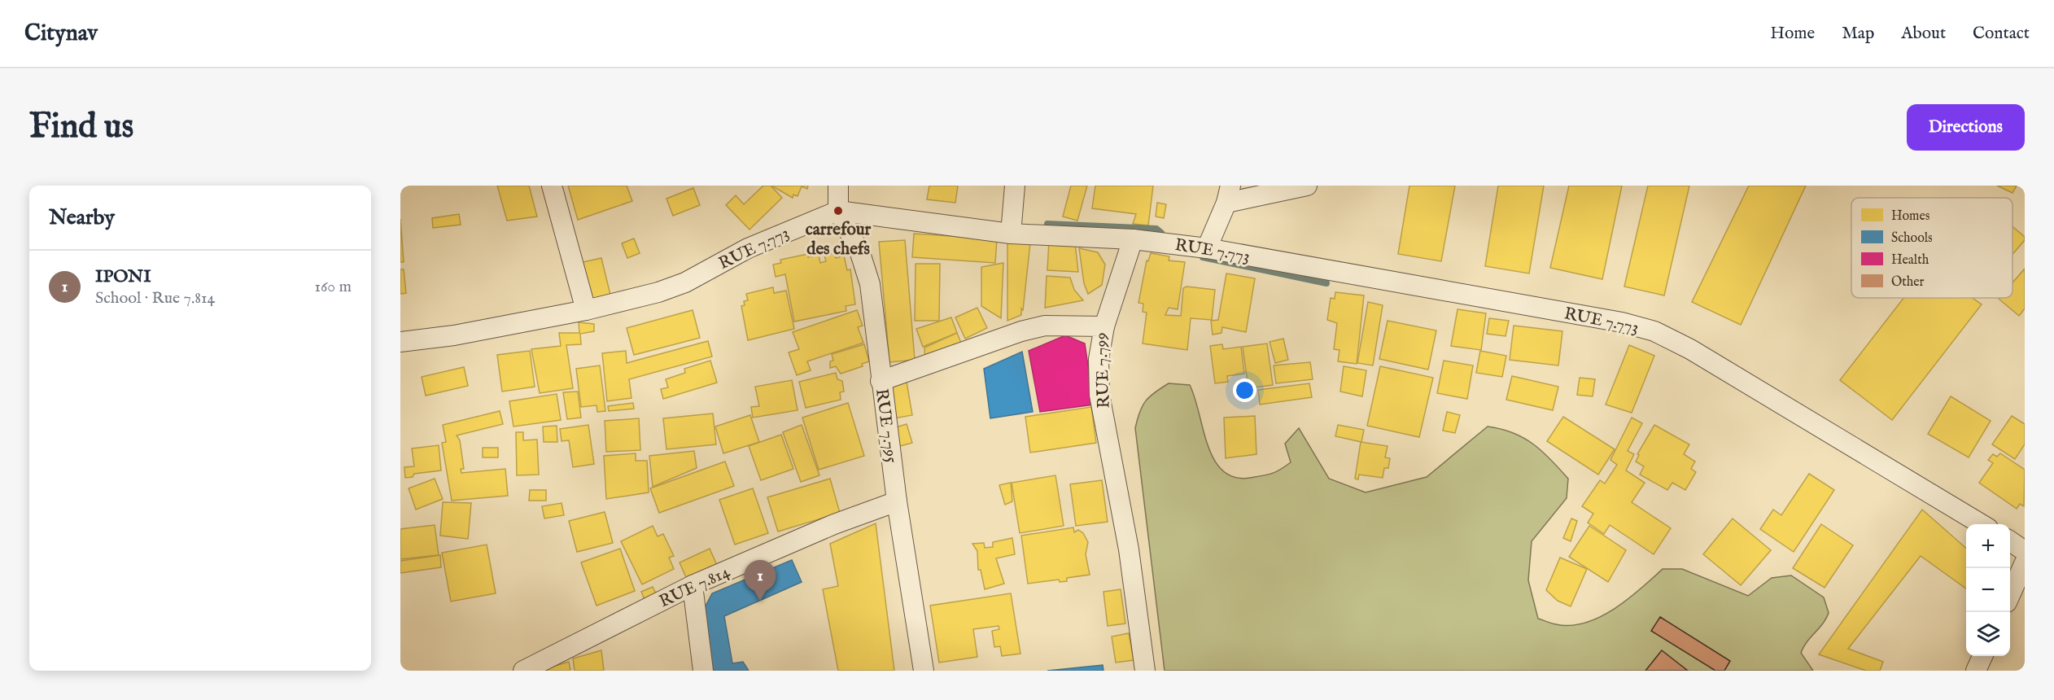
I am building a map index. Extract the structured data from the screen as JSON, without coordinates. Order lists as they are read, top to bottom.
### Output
{
  "streets": {
    "street": [
      "RUE 7.773",
      "RUE 7.799",
      "RUE 7.795",
      "RUE 7.814"
    ]
  },
  "crossings": [
    ["RUE 7.773", "RUE 7.795"],
    ["RUE 7.799", "RUE 7.795"],
    ["RUE 7.795", "RUE 7.814"]
  ],
  "places": ["carrefour des chefs"],
  "legend": [
    "Homes",
    "Schools",
    "Health",
    "Other"
  ],
  "page": {
    "header": "Citynav",
    "nav": [
      "Home",
      "Map",
      "About",
      "Contact"
    ],
    "buttons": "Directions",
    "title": "Find us",
    "heading": "Nearby",
    "list": [
      {
        "mark": "1",
        "name": "IPONI",
        "note": "School · Rue 7.814",
        "value": "160 m"
      }
    ],
    "map_buttons": ["+", "−"],
    "pins": "1"
  }
}
